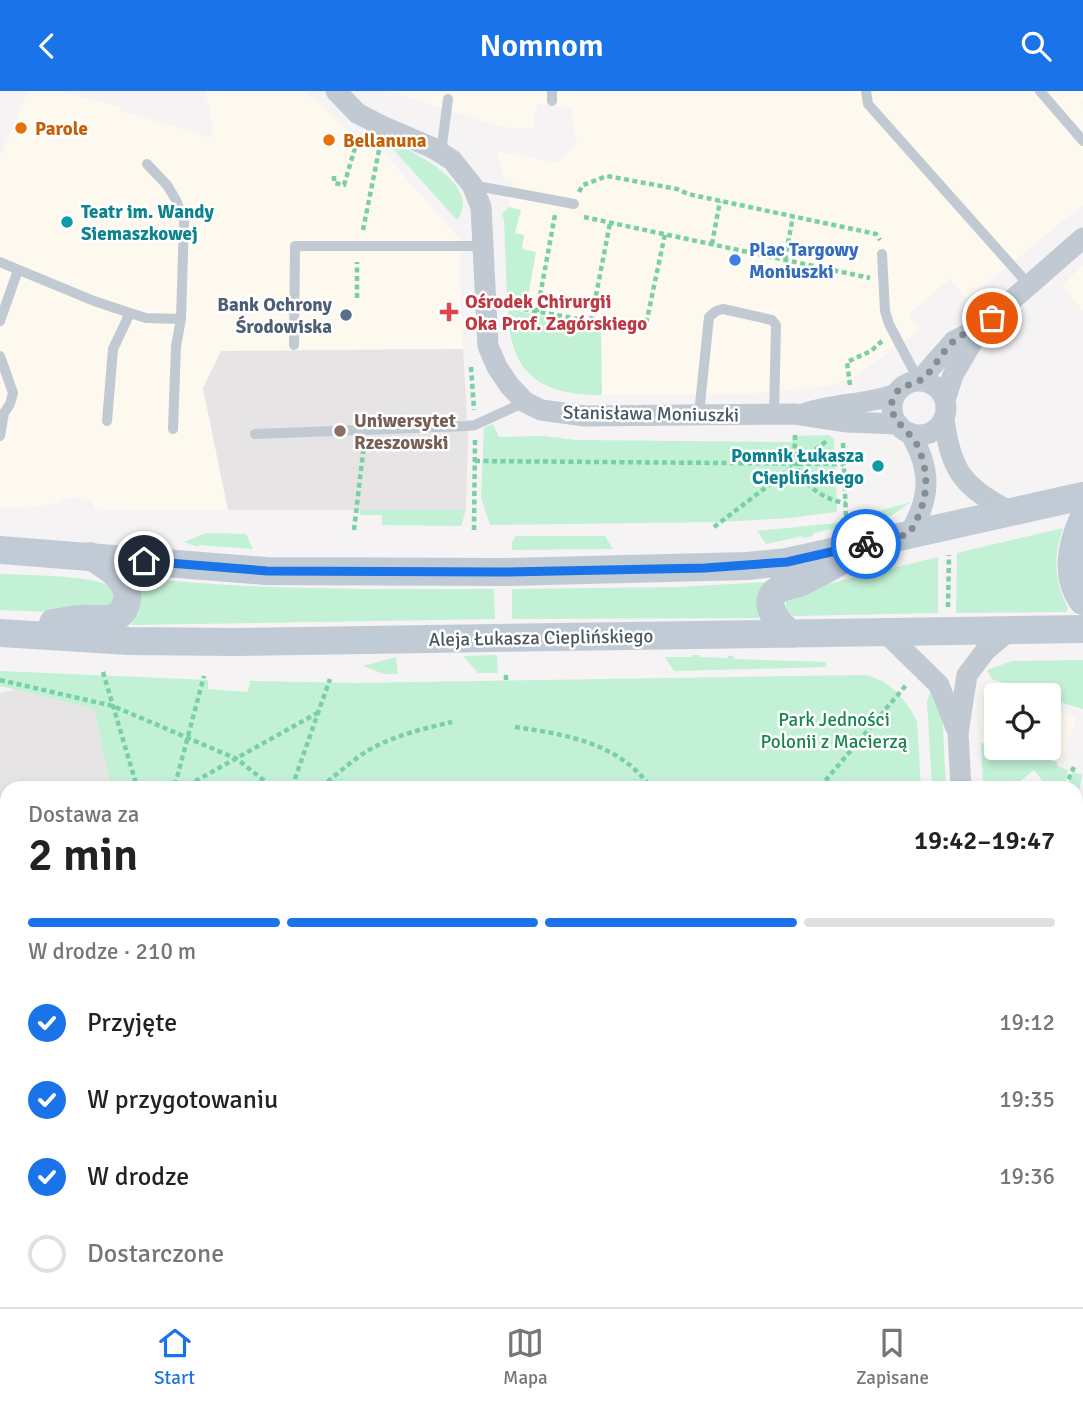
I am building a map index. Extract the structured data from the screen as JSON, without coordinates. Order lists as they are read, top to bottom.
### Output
{
  "streets": {
    "main road": ["Aleja Łukasza Cieplińskiego"],
    "street": ["Stanisława Moniuszki"]
  },
  "parks": ["Park Jedności Polonii z Macierzą"],
  "places": {
    "other": [
      "Parole",
      "Bellanuna",
      "Teatr im. Wandy Siemaszkowej",
      "Plac Targowy Moniuszki",
      "Bank Ochrony Środowiska",
      "Uniwersytet Rzeszowski",
      "Pomnik Łukasza Cieplińskiego"
    ],
    "health": ["Ośrodek Chirurgii Oka Prof. Zagórskiego"]
  },
  "page": {
    "header": "Nomnom",
    "heading": ["2 min", "Dostawa za", "19:42–19:47"],
    "bar": "W drodze · 210 m",
    "list": [
      ["Przyjęte", "19:12"],
      ["W przygotowaniu", "19:35"],
      ["W drodze", "19:36"],
      "Dostarczone"
    ],
    "tabs": ["Start", "Mapa", "Zapisane"]
  }
}
